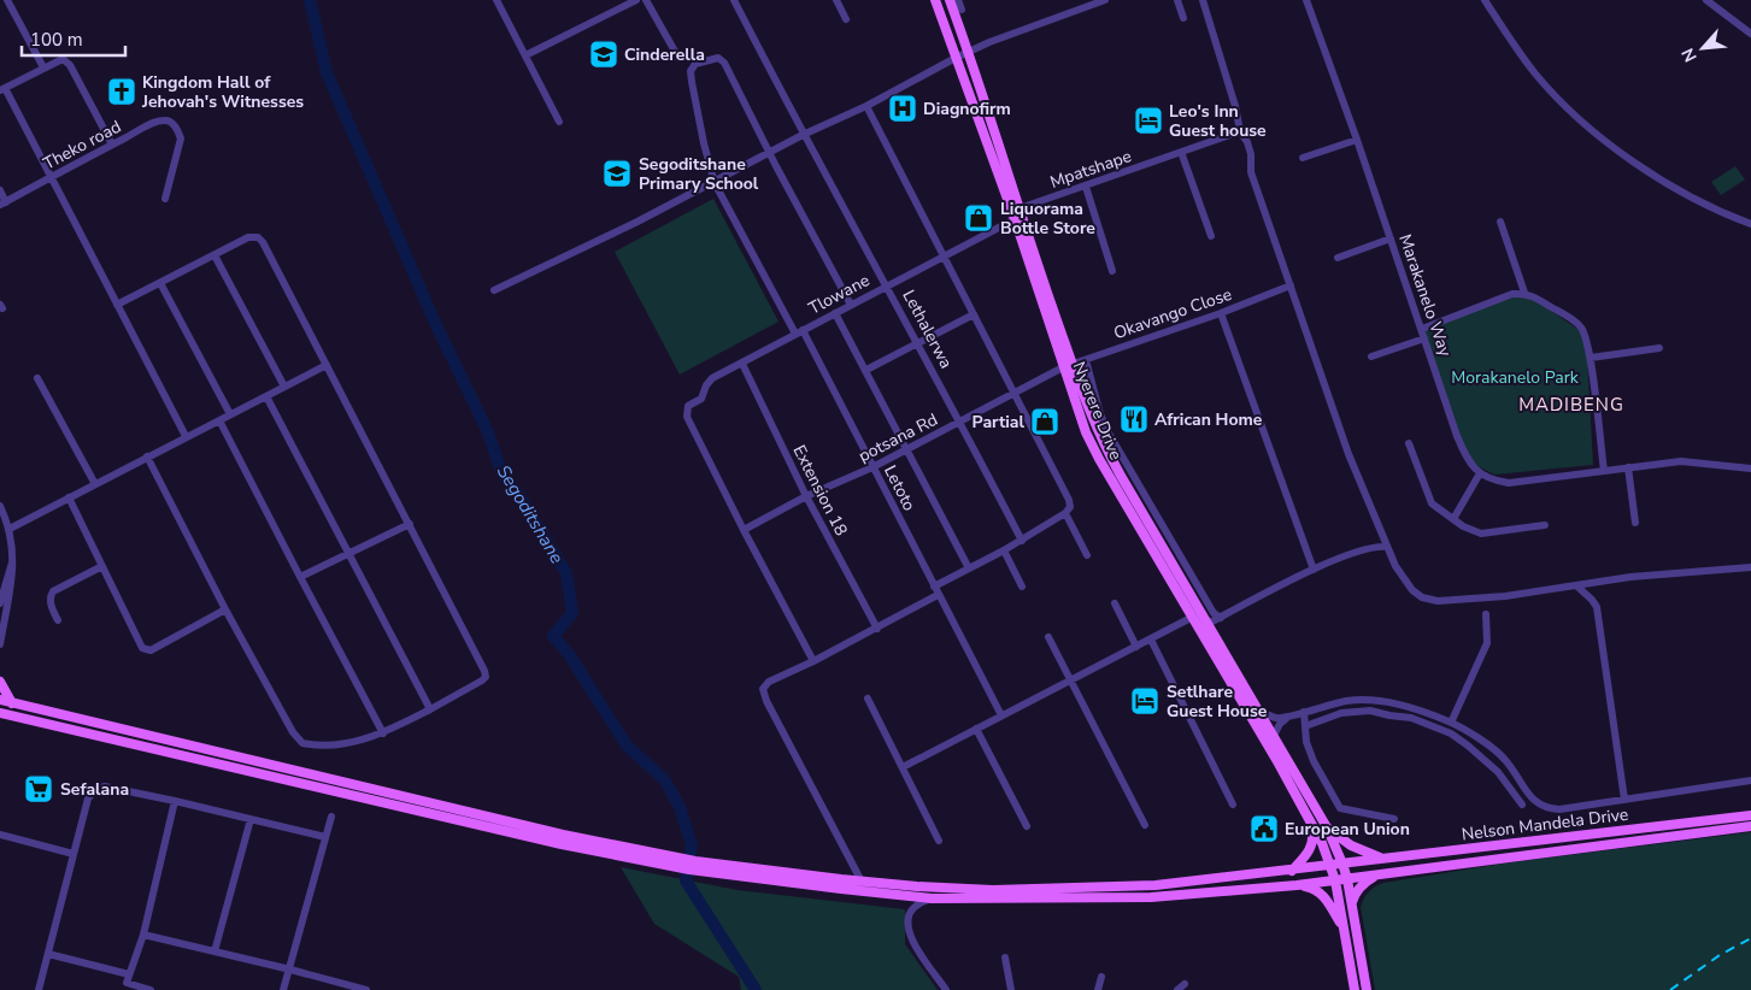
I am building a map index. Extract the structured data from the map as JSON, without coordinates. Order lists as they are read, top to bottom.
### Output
{
  "streets": {
    "main road": ["Nyerere Drive", "Nelson Mandela Drive"],
    "street": [
      "Theko road",
      "Mpatshape",
      "Tlowane",
      "Marakanelo Way",
      "Okavango Close",
      "Lethalerwa",
      "potsana Rd",
      "Letoto",
      "Extension 18"
    ]
  },
  "crossings": [
    ["Mpatshape", "Nyerere Drive"],
    ["Tlowane", "Lethalerwa"],
    ["Tlowane", "Nyerere Drive"],
    ["Tlowane", "potsana Rd"],
    ["Tlowane", "Letoto"],
    ["Tlowane", "Extension 18"],
    ["Okavango Close", "Nyerere Drive"],
    ["Okavango Close", "potsana Rd"],
    ["Lethalerwa", "potsana Rd"],
    ["Nyerere Drive", "potsana Rd"],
    ["Nyerere Drive", "Nelson Mandela Drive"],
    ["potsana Rd", "Letoto"],
    ["potsana Rd", "Extension 18"]
  ],
  "districts": ["MADIBENG"],
  "water": ["Segoditshane"],
  "parks": ["Morakanelo Park"],
  "places": {
    "school or university": ["Cinderella", "Segoditshane Primary School"],
    "church": ["Kingdom Hall of Jehovah's Witnesses"],
    "hospital": ["Diagnofirm"],
    "hotel": ["Leo's Inn Guest house", "Setlhare Guest House"],
    "shop": ["Liquorama Bottle Store", "Partial"],
    "restaurant": ["African Home"],
    "supermarket": ["Sefalana"],
    "public building": ["European Union"]
  },
  "scale_bar": "100 m",
  "north": "bottom left"
}
